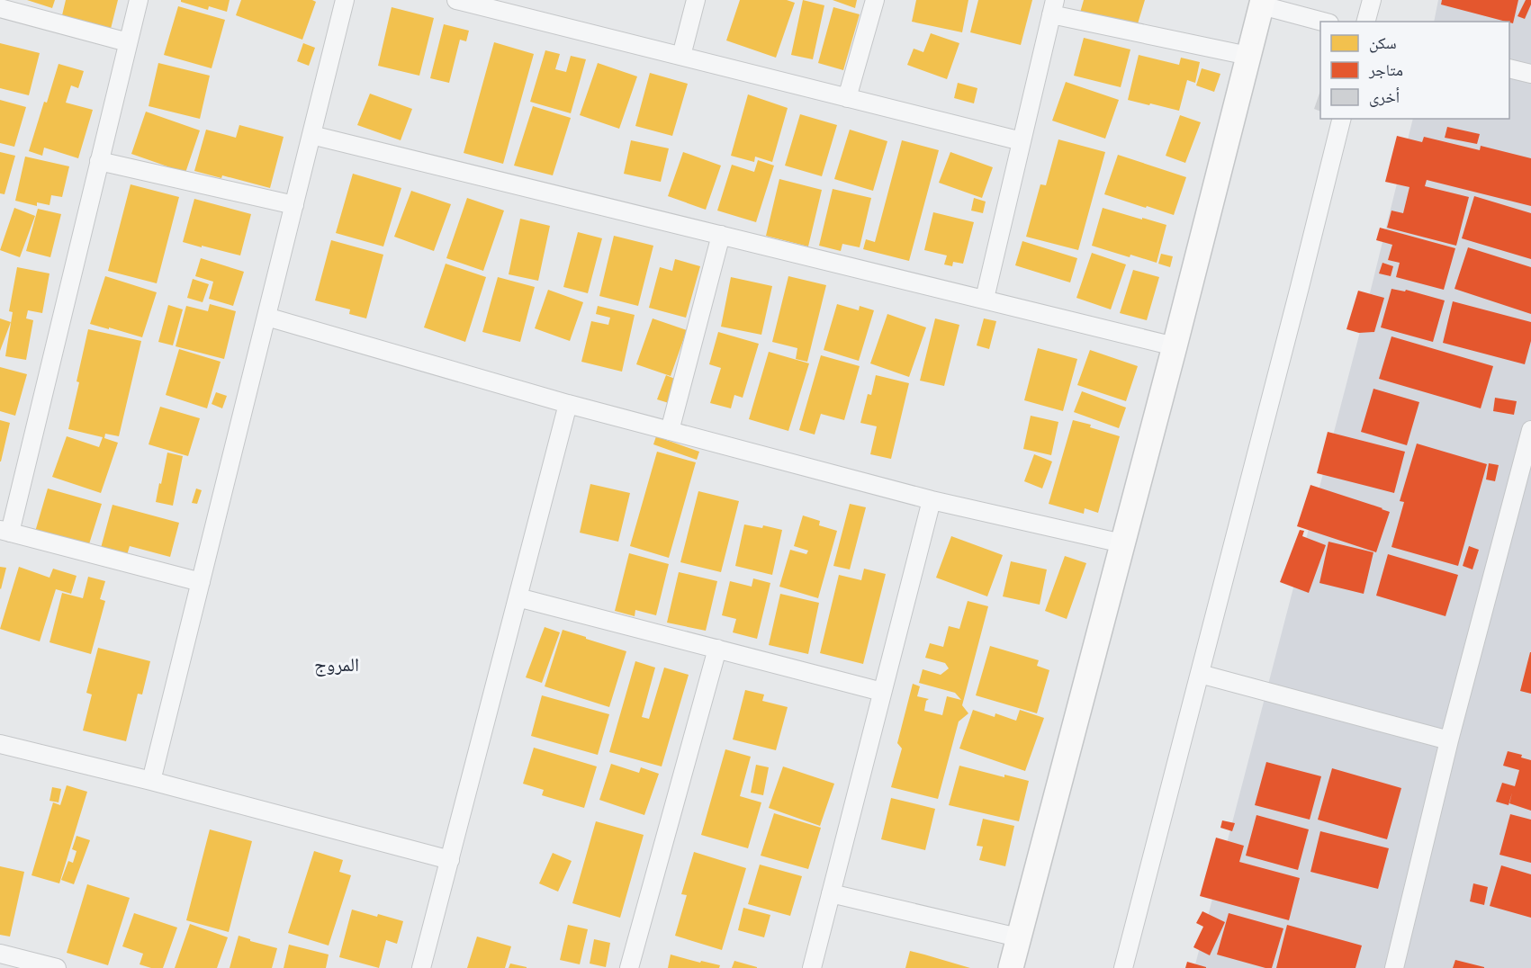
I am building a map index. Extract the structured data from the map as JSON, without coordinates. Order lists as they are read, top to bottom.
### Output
{
  "districts": ["المروج"],
  "legend": ["سكن", "متاجر", "أخرى"]
}
